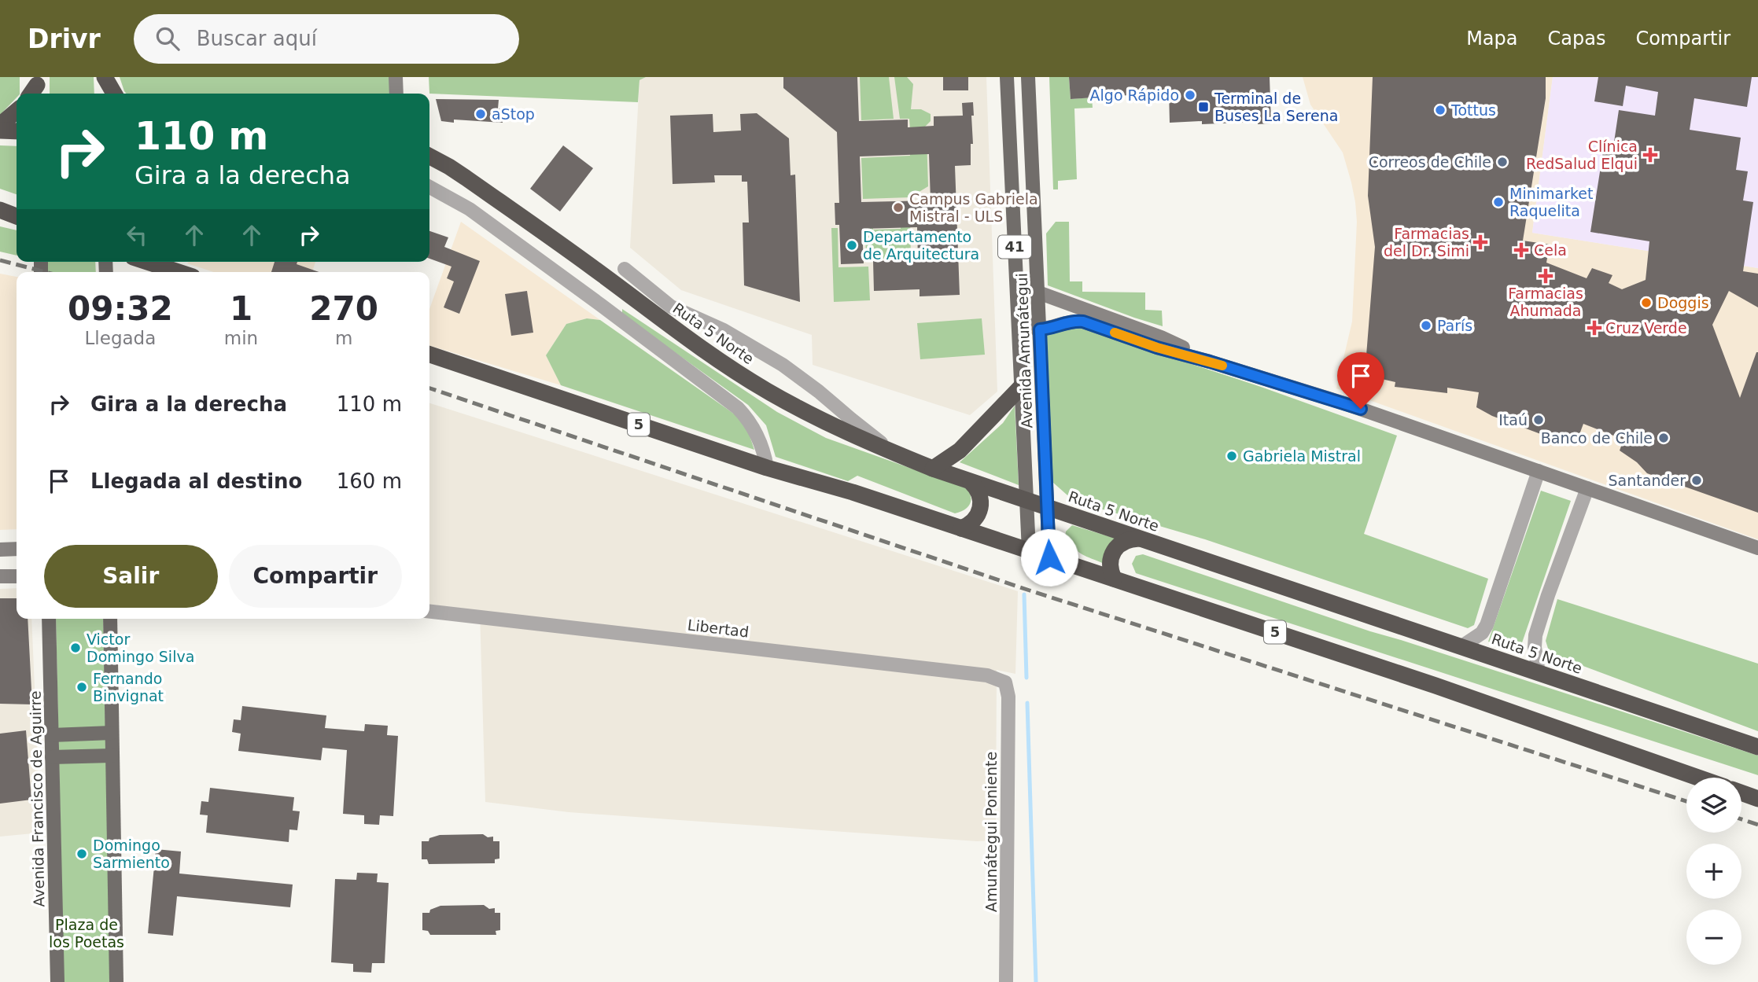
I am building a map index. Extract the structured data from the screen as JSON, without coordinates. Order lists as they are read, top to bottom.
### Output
{
  "streets": {
    "highway": ["Ruta 5 Norte", "5"],
    "main road": ["41", "Avenida Amunátegui", "Avenida Francisco de Aguirre"],
    "street": ["Libertad", "Amunátegui Poniente"]
  },
  "crossings": [
    ["Ruta 5 Norte", "Avenida Amunátegui"],
    ["Avenida Amunátegui", "5"],
    ["Libertad", "Amunátegui Poniente"]
  ],
  "parks": ["Plaza de los Poetas"],
  "places": {
    "other": [
      "Algo Rápido",
      "Tottus",
      "aStop",
      "Correos de Chile",
      "Minimarket Raquelita",
      "Campus Gabriela Mistral - ULS",
      "Departamento de Arquitectura",
      "Doggis",
      "París",
      "Itaú",
      "Banco de Chile",
      "Gabriela Mistral",
      "Santander",
      "Victor Domingo Silva",
      "Fernando Binvignat",
      "Domingo Sarmiento"
    ],
    "transit": ["Terminal de Buses La Serena"],
    "health": [
      "Clínica RedSalud Elqui",
      "Farmacias del Dr. Simi",
      "Cela",
      "Farmacias Ahumada",
      "Cruz Verde"
    ]
  },
  "page": {
    "header": "Drivr",
    "search": "Buscar aquí",
    "nav": ["Mapa", "Capas", "Compartir"],
    "turn": ["110 m", "Gira a la derecha"],
    "eta": [
      "09:32",
      "Llegada",
      "1",
      "min",
      "270",
      "m"
    ],
    "list": [
      {
        "name": "Gira a la derecha",
        "value": "110 m"
      },
      {
        "name": "Llegada al destino",
        "value": "160 m"
      }
    ],
    "buttons": ["Salir", "Compartir"],
    "map_buttons": ["+", "−"]
  }
}
